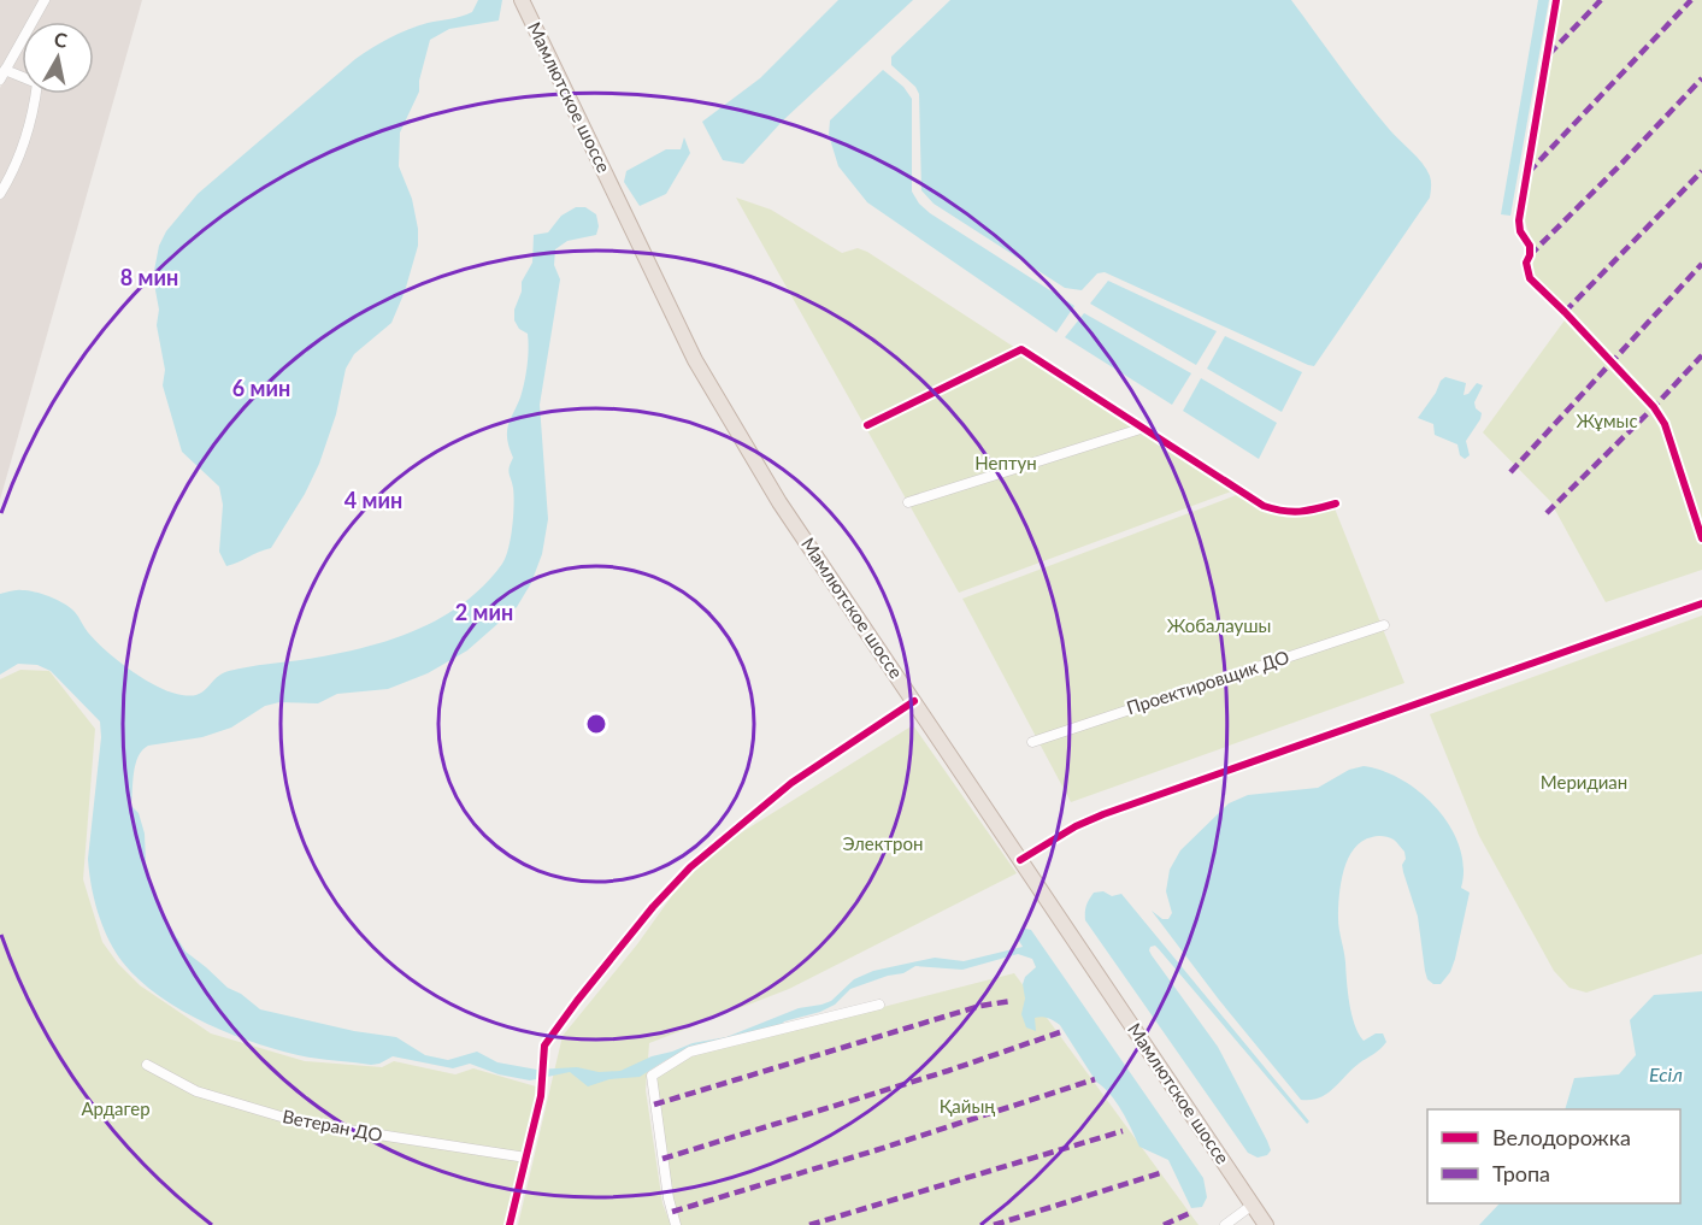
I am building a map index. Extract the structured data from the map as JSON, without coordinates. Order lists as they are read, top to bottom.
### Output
{
  "streets": {
    "highway": ["Мамлютское шоссе"],
    "street": ["Проектировщик ДО", "Ветеран ДО"]
  },
  "water": ["Есіл"],
  "parks": [
    "Жұмыс",
    "Нептун",
    "Жобалаушы",
    "Меридиан",
    "Электрон",
    "Қайың",
    "Ардагер"
  ],
  "legend": ["Велодорожка", "Тропа"],
  "north": "top",
  "rings": [
    "8 мин",
    "6 мин",
    "4 мин",
    "2 мин"
  ]
}
